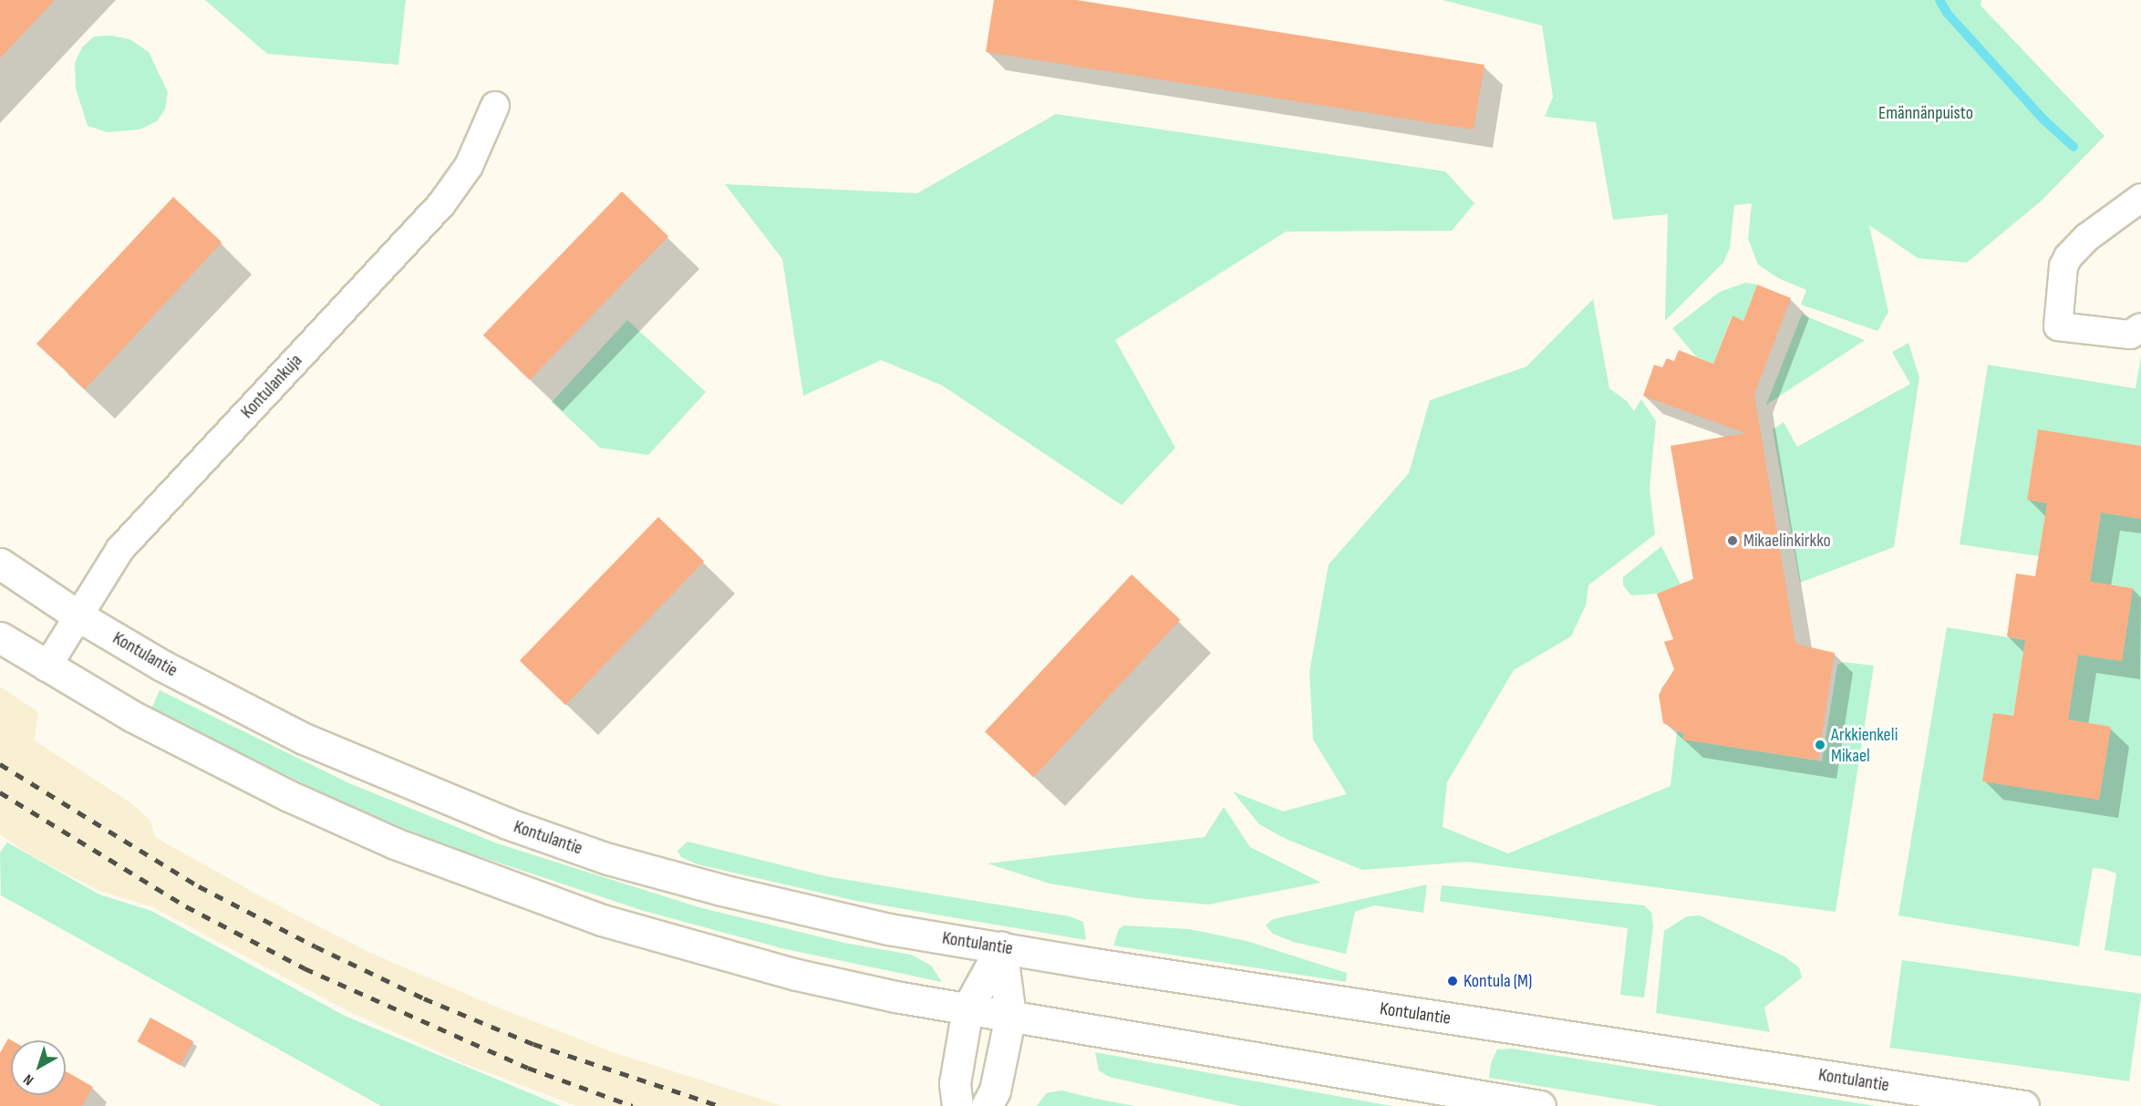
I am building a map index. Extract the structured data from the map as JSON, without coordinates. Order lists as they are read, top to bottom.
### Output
{
  "streets": {
    "main road": ["Kontulantie"],
    "street": ["Kontulankuja"]
  },
  "crossings": [
    ["Kontulankuja", "Kontulantie"]
  ],
  "parks": ["Emännänpuisto"],
  "places": ["Mikaelinkirkko", "Arkkienkeli Mikael", "Kontula (M)"],
  "north": "bottom left"
}
